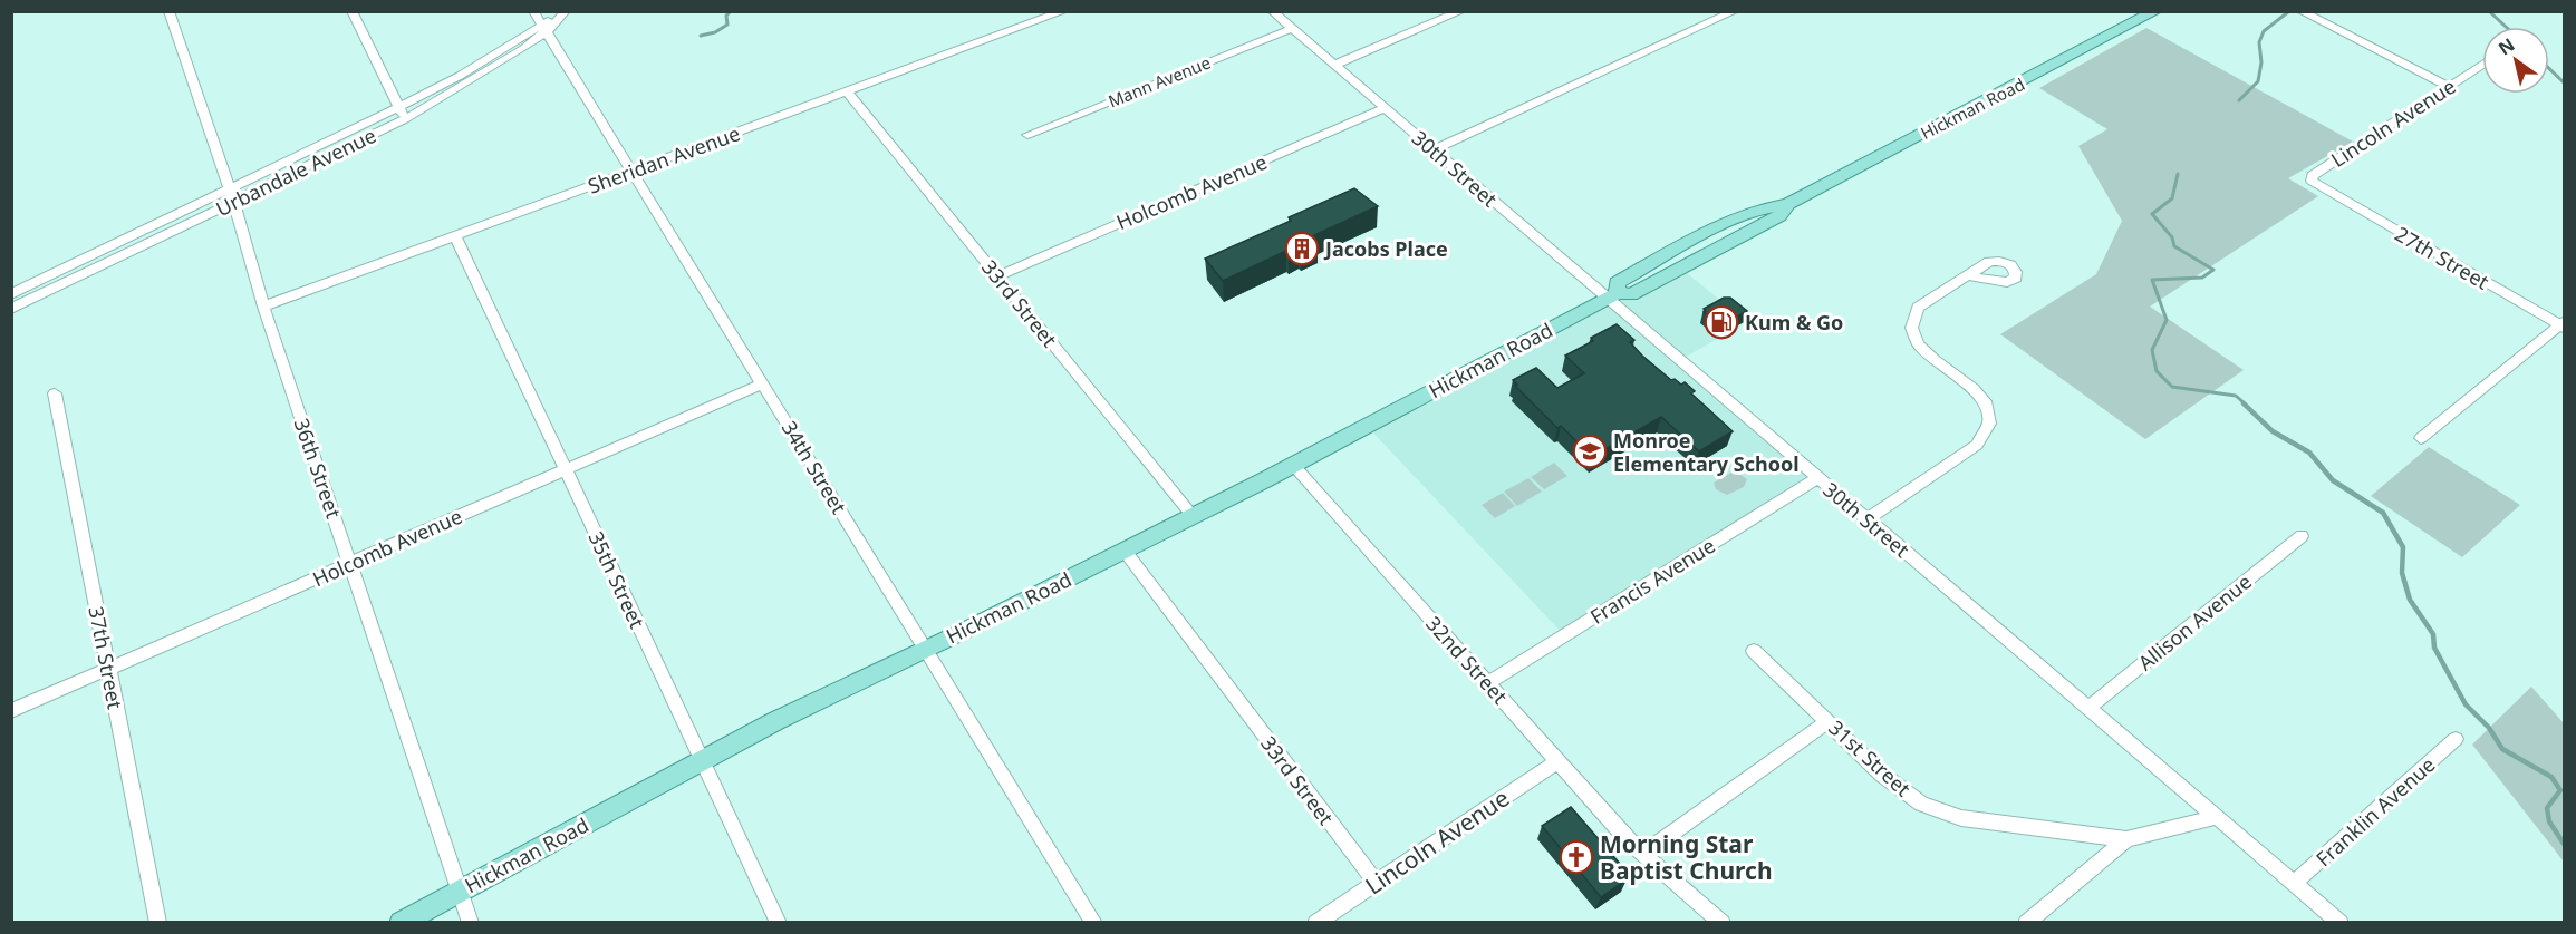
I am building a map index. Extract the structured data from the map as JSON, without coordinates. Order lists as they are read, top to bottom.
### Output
{
  "streets": {
    "main road": ["Hickman Road"],
    "street": [
      "Mann Avenue",
      "Lincoln Avenue",
      "Sheridan Avenue",
      "30th Street",
      "Urbandale Avenue",
      "Holcomb Avenue",
      "27th Street",
      "33rd Street",
      "34th Street",
      "36th Street",
      "35th Street",
      "Francis Avenue",
      "Allison Avenue",
      "37th Street",
      "32nd Street",
      "31st Street",
      "Franklin Avenue"
    ]
  },
  "crossings": [
    ["Mann Avenue", "30th Street"],
    ["Hickman Road", "30th Street"],
    ["Hickman Road", "33rd Street"],
    ["Hickman Road", "34th Street"],
    ["Hickman Road", "36th Street"],
    ["Hickman Road", "35th Street"],
    ["Hickman Road", "32nd Street"],
    ["Lincoln Avenue", "27th Street"],
    ["Lincoln Avenue", "33rd Street"],
    ["Lincoln Avenue", "32nd Street"],
    ["Sheridan Avenue", "33rd Street"],
    ["Sheridan Avenue", "34th Street"],
    ["Sheridan Avenue", "36th Street"],
    ["Sheridan Avenue", "35th Street"],
    ["30th Street", "Holcomb Avenue"],
    ["30th Street", "Francis Avenue"],
    ["30th Street", "Allison Avenue"],
    ["30th Street", "Franklin Avenue"],
    ["Urbandale Avenue", "34th Street"],
    ["Urbandale Avenue", "36th Street"],
    ["Holcomb Avenue", "33rd Street"],
    ["Holcomb Avenue", "34th Street"],
    ["Holcomb Avenue", "36th Street"],
    ["Holcomb Avenue", "35th Street"],
    ["Holcomb Avenue", "37th Street"],
    ["Francis Avenue", "32nd Street"]
  ],
  "places": {
    "building": ["Jacobs Place"],
    "fuel station": ["Kum & Go"],
    "school or university": ["Monroe Elementary School"],
    "church": ["Morning Star Baptist Church"]
  },
  "north": "top left"
}
